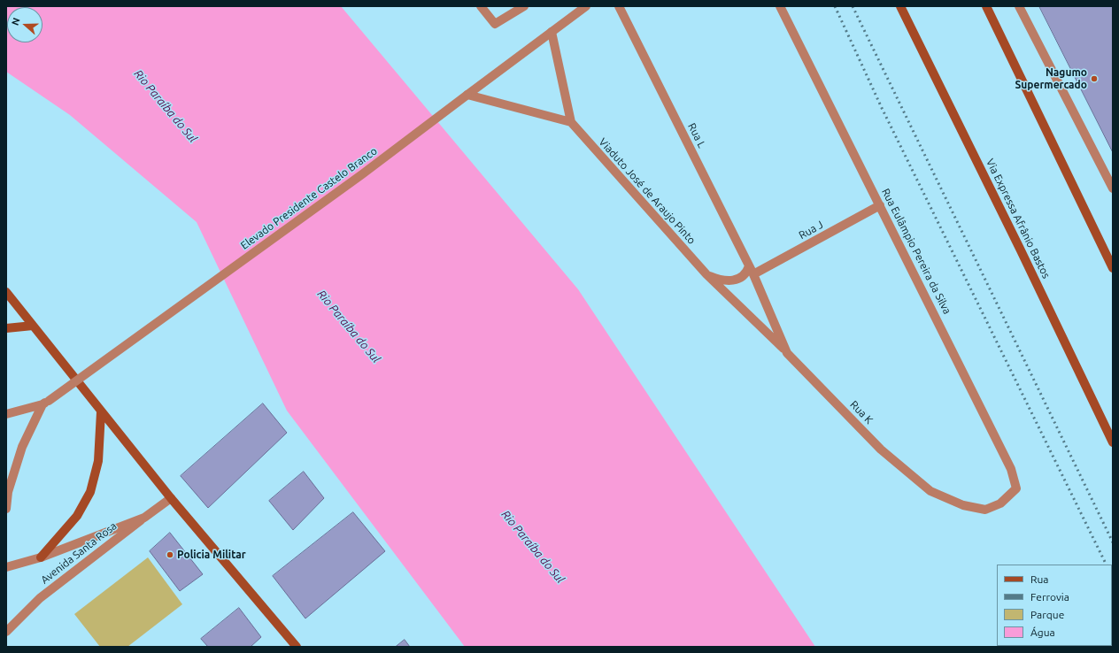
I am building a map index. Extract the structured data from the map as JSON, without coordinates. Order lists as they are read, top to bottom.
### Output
{
  "streets": {
    "main road": ["Via Expressa Afrânio Bastos"],
    "street": [
      "Rua L",
      "Viaduto José de Araujo Pinto",
      "Elevado Presidente Castelo Branco",
      "Rua J",
      "Rua Eulâmpio Pereira da Silva",
      "Rua K",
      "Avenida Santa Rosa"
    ]
  },
  "crossings": [
    ["Rua L", "Rua J"],
    ["Rua L", "Rua K"],
    ["Viaduto José de Araujo Pinto", "Elevado Presidente Castelo Branco"],
    ["Viaduto José de Araujo Pinto", "Rua K"],
    ["Rua J", "Rua Eulâmpio Pereira da Silva"],
    ["Rua J", "Rua K"],
    ["Rua Eulâmpio Pereira da Silva", "Rua K"]
  ],
  "water": ["Rio Paraíba do Sul"],
  "places": ["Nagumo Supermercado", "Policia Militar"],
  "legend": [
    "Rua",
    "Ferrovia",
    "Parque",
    "Água"
  ],
  "north": "left"
}
